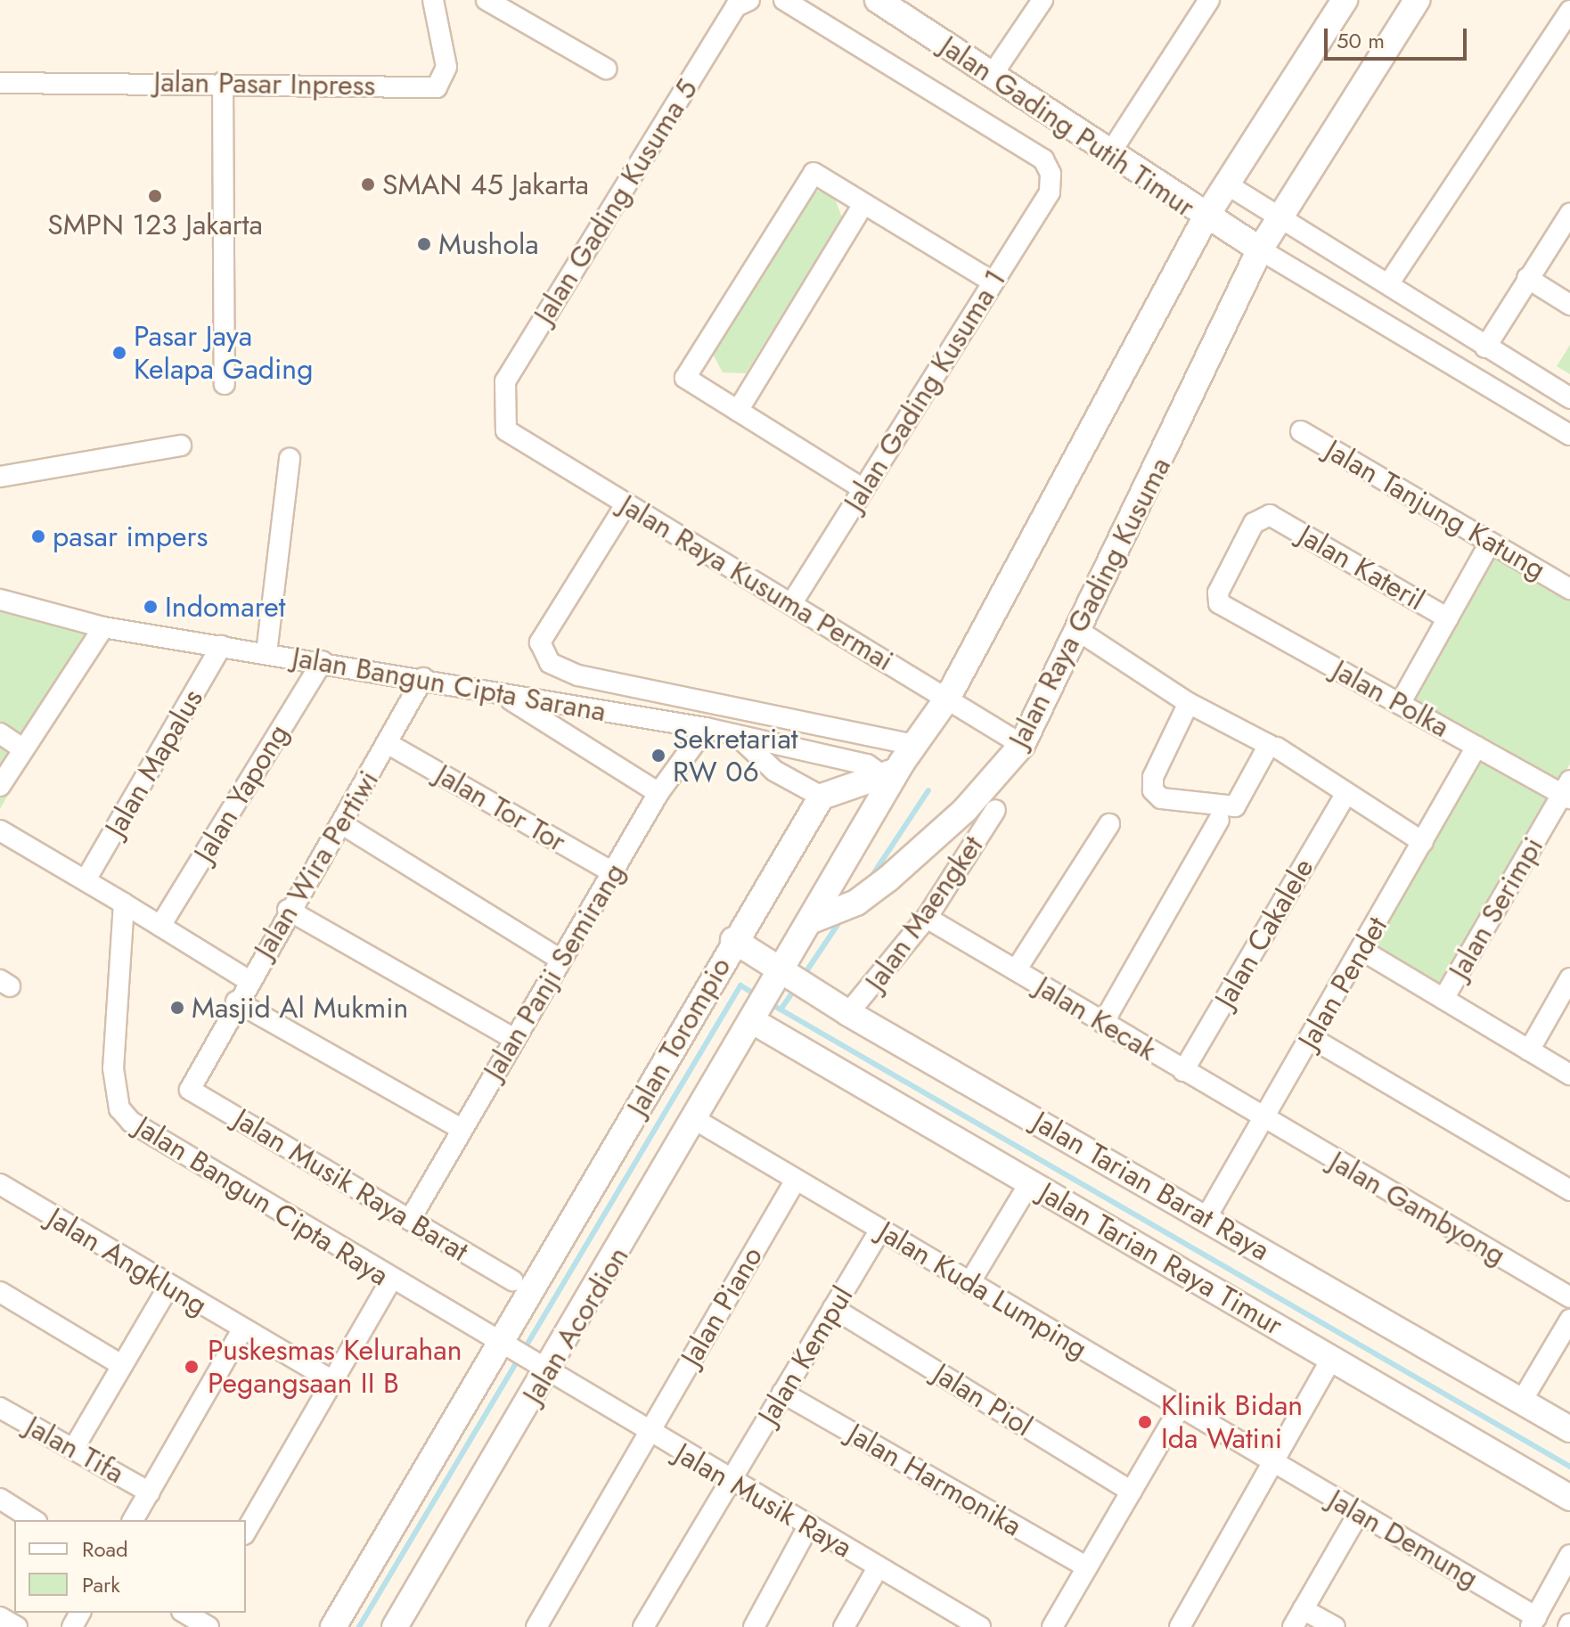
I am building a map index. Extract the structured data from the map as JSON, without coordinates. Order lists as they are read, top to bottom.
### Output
{
  "streets": {
    "street": [
      "Jalan Pasar Inpress",
      "Jalan Gading Putih Timur",
      "Jalan Gading Kusuma 5",
      "Jalan Gading Kusuma 1",
      "Jalan Tanjung Katung",
      "Jalan Kateril",
      "Jalan Raya Kusuma Permai",
      "Jalan Raya Gading Kusuma",
      "Jalan Bangun Cipta Sarana",
      "Jalan Polka",
      "Jalan Mapalus",
      "Jalan Yapong",
      "Jalan Tor Tor",
      "Jalan Wira Pertiwi",
      "Jalan Serimpi",
      "Jalan Maengket",
      "Jalan Cakalele",
      "Jalan Panji Semirang",
      "Jalan Pendet",
      "Jalan Kecak",
      "Jalan Torompio",
      "Jalan Musik Raya Barat",
      "Jalan Tarian Barat Raya",
      "Jalan Bangun Cipta Raya",
      "Jalan Gambyong",
      "Jalan Tarian Raya Timur",
      "Jalan Angklung",
      "Jalan Kuda Lumping",
      "Jalan Piano",
      "Jalan Acordion",
      "Jalan Kempul",
      "Jalan Piol",
      "Jalan Tifa",
      "Jalan Harmonika",
      "Jalan Musik Raya",
      "Jalan Demung"
    ]
  },
  "crossings": [
    ["Jalan Gading Putih Timur", "Jalan Raya Gading Kusuma"],
    ["Jalan Gading Kusuma 5", "Jalan Raya Kusuma Permai"],
    ["Jalan Gading Kusuma 1", "Jalan Raya Kusuma Permai"],
    ["Jalan Kateril", "Jalan Polka"],
    ["Jalan Raya Kusuma Permai", "Jalan Raya Gading Kusuma"],
    ["Jalan Raya Kusuma Permai", "Jalan Torompio"],
    ["Jalan Raya Gading Kusuma", "Jalan Torompio"],
    ["Jalan Bangun Cipta Sarana", "Jalan Mapalus"],
    ["Jalan Bangun Cipta Sarana", "Jalan Yapong"],
    ["Jalan Bangun Cipta Sarana", "Jalan Wira Pertiwi"],
    ["Jalan Bangun Cipta Sarana", "Jalan Panji Semirang"],
    ["Jalan Bangun Cipta Sarana", "Jalan Torompio"],
    ["Jalan Polka", "Jalan Serimpi"],
    ["Jalan Polka", "Jalan Pendet"],
    ["Jalan Tor Tor", "Jalan Wira Pertiwi"],
    ["Jalan Tor Tor", "Jalan Panji Semirang"],
    ["Jalan Wira Pertiwi", "Jalan Musik Raya Barat"],
    ["Jalan Maengket", "Jalan Kecak"],
    ["Jalan Maengket", "Jalan Tarian Barat Raya"],
    ["Jalan Cakalele", "Jalan Kecak"],
    ["Jalan Panji Semirang", "Jalan Musik Raya Barat"],
    ["Jalan Pendet", "Jalan Kecak"],
    ["Jalan Pendet", "Jalan Tarian Barat Raya"],
    ["Jalan Pendet", "Jalan Gambyong"],
    ["Jalan Kecak", "Jalan Gambyong"],
    ["Jalan Torompio", "Jalan Tarian Barat Raya"],
    ["Jalan Torompio", "Jalan Bangun Cipta Raya"],
    ["Jalan Torompio", "Jalan Tarian Raya Timur"],
    ["Jalan Torompio", "Jalan Acordion"],
    ["Jalan Bangun Cipta Raya", "Jalan Acordion"],
    ["Jalan Bangun Cipta Raya", "Jalan Musik Raya"],
    ["Jalan Tarian Raya Timur", "Jalan Acordion"],
    ["Jalan Kuda Lumping", "Jalan Piano"],
    ["Jalan Kuda Lumping", "Jalan Acordion"],
    ["Jalan Kuda Lumping", "Jalan Kempul"],
    ["Jalan Kuda Lumping", "Jalan Demung"],
    ["Jalan Piano", "Jalan Musik Raya"],
    ["Jalan Acordion", "Jalan Musik Raya"],
    ["Jalan Kempul", "Jalan Piol"],
    ["Jalan Kempul", "Jalan Harmonika"],
    ["Jalan Kempul", "Jalan Musik Raya"]
  ],
  "places": [
    "SMAN 45 Jakarta",
    "SMPN 123 Jakarta",
    "Mushola",
    "Pasar Jaya Kelapa Gading",
    "pasar impers",
    "Indomaret",
    "Sekretariat RW 06",
    "Masjid Al Mukmin",
    "Puskesmas Kelurahan Pegangsaan II B",
    "Klinik Bidan Ida Watini"
  ],
  "legend": ["Road", "Park"],
  "scale_bar": "50 m"
}
